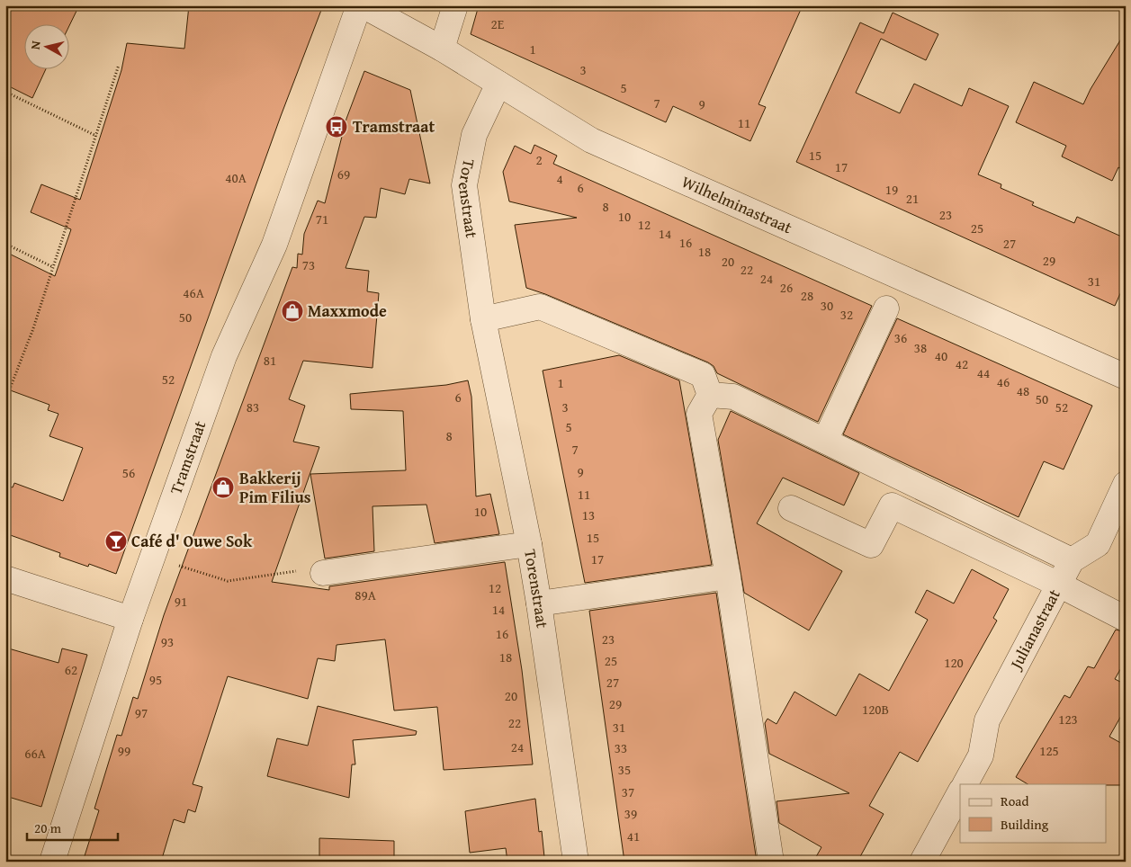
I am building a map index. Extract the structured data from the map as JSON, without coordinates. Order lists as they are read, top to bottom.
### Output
{
  "streets": {
    "street": [
      "Torenstraat",
      "Wilhelminastraat",
      "Tramstraat",
      "Julianastraat"
    ]
  },
  "crossings": [
    ["Torenstraat", "Wilhelminastraat"],
    ["Wilhelminastraat", "Tramstraat"]
  ],
  "places": {
    "bus stop": ["Tramstraat"],
    "shop": ["Maxxmode", "Bakkerij Pim Filius"],
    "bar": ["Café d' Ouwe Sok"]
  },
  "house_numbers": [
    "2E",
    "1",
    "3",
    "5",
    "7",
    "9",
    "11",
    "15",
    "2",
    "17",
    "69",
    "40A",
    "4",
    "6",
    "19",
    "21",
    "8",
    "23",
    "10",
    "71",
    "12",
    "25",
    "14",
    "16",
    "27",
    "18",
    "29",
    "20",
    "73",
    "22",
    "24",
    "31",
    "26",
    "46A",
    "28",
    "30",
    "32",
    "50",
    "36",
    "38",
    "40",
    "81",
    "42",
    "44",
    "52",
    "46",
    "1",
    "48",
    "6",
    "50",
    "83",
    "3",
    "52",
    "5",
    "8",
    "7",
    "9",
    "56",
    "11",
    "10",
    "13",
    "15",
    "17",
    "12",
    "89A",
    "91",
    "14",
    "16",
    "23",
    "93",
    "18",
    "25",
    "120",
    "62",
    "95",
    "27",
    "20",
    "29",
    "120B",
    "97",
    "123",
    "22",
    "31",
    "24",
    "33",
    "99",
    "125",
    "66A",
    "35",
    "37",
    "39",
    "41"
  ],
  "legend": ["Road", "Building"],
  "scale_bar": "20 m",
  "north": "left"
}
